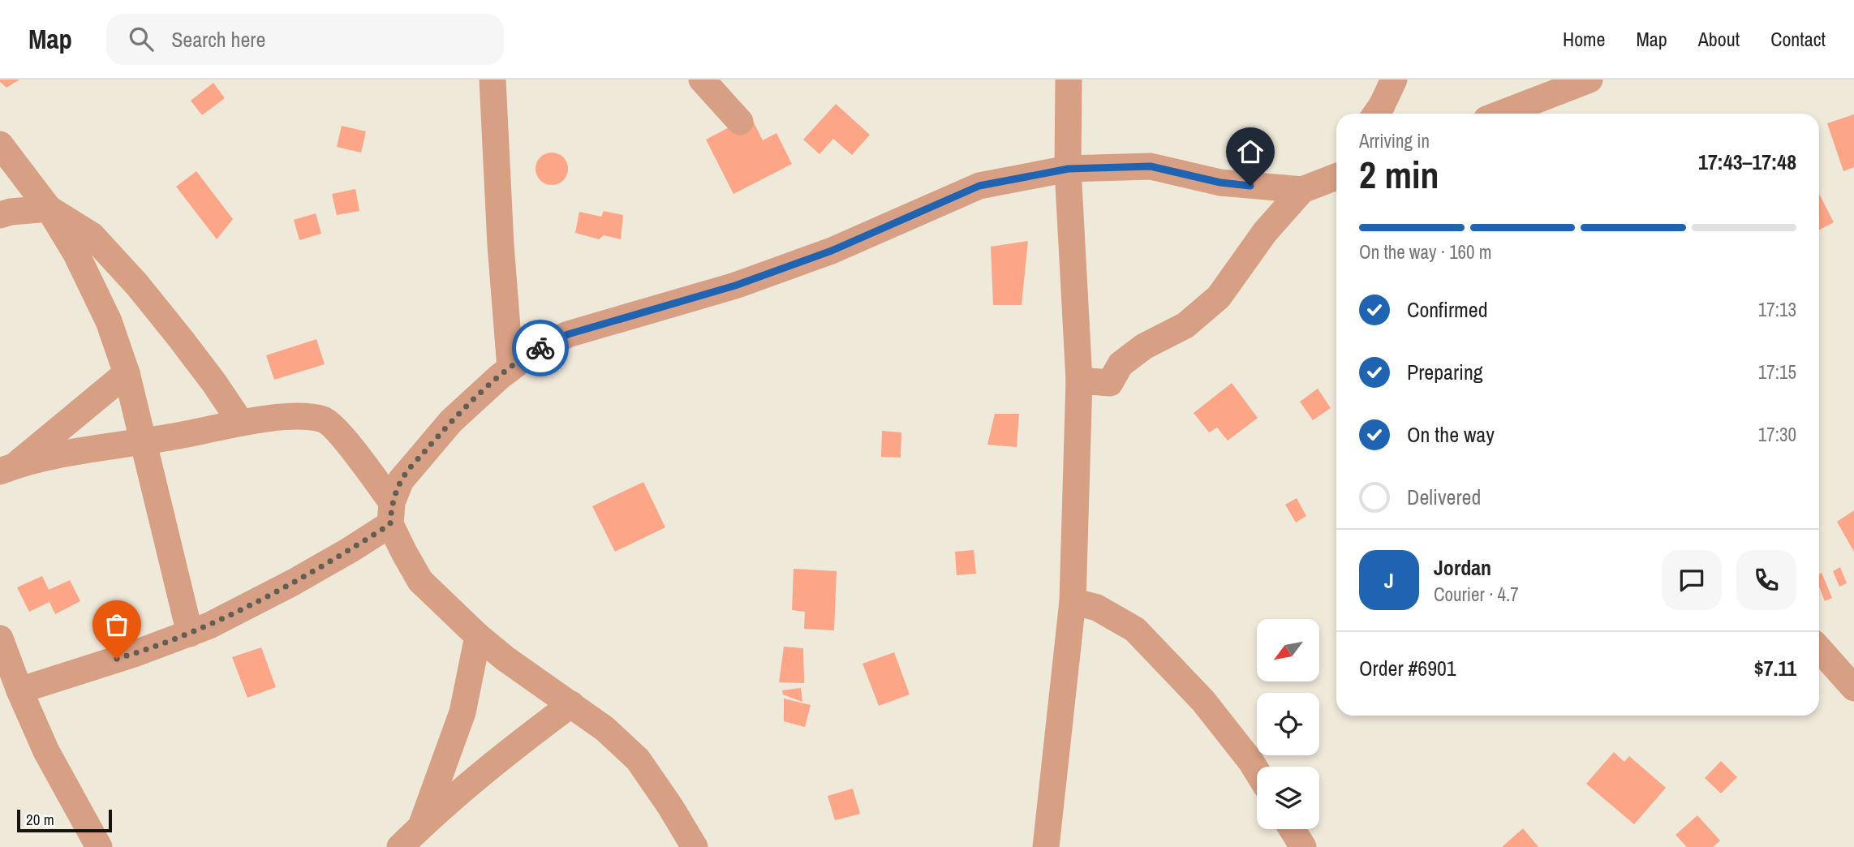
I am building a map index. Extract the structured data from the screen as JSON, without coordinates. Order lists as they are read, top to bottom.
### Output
{
  "scale_bar": "20 m",
  "north": "bottom left",
  "page": {
    "header": "Map",
    "search": "Search here",
    "nav": [
      "Home",
      "Map",
      "About",
      "Contact"
    ],
    "heading": ["2 min", "Arriving in", "17:43–17:48"],
    "panel": [
      "Jordan",
      "Courier · 4.7",
      "Order #6901",
      "$7.11"
    ],
    "bar": "On the way · 160 m",
    "list": [
      ["Confirmed", "17:13"],
      ["Preparing", "17:15"],
      ["On the way", "17:30"],
      "Delivered"
    ],
    "round": "J",
    "scale": "20 m"
  }
}
